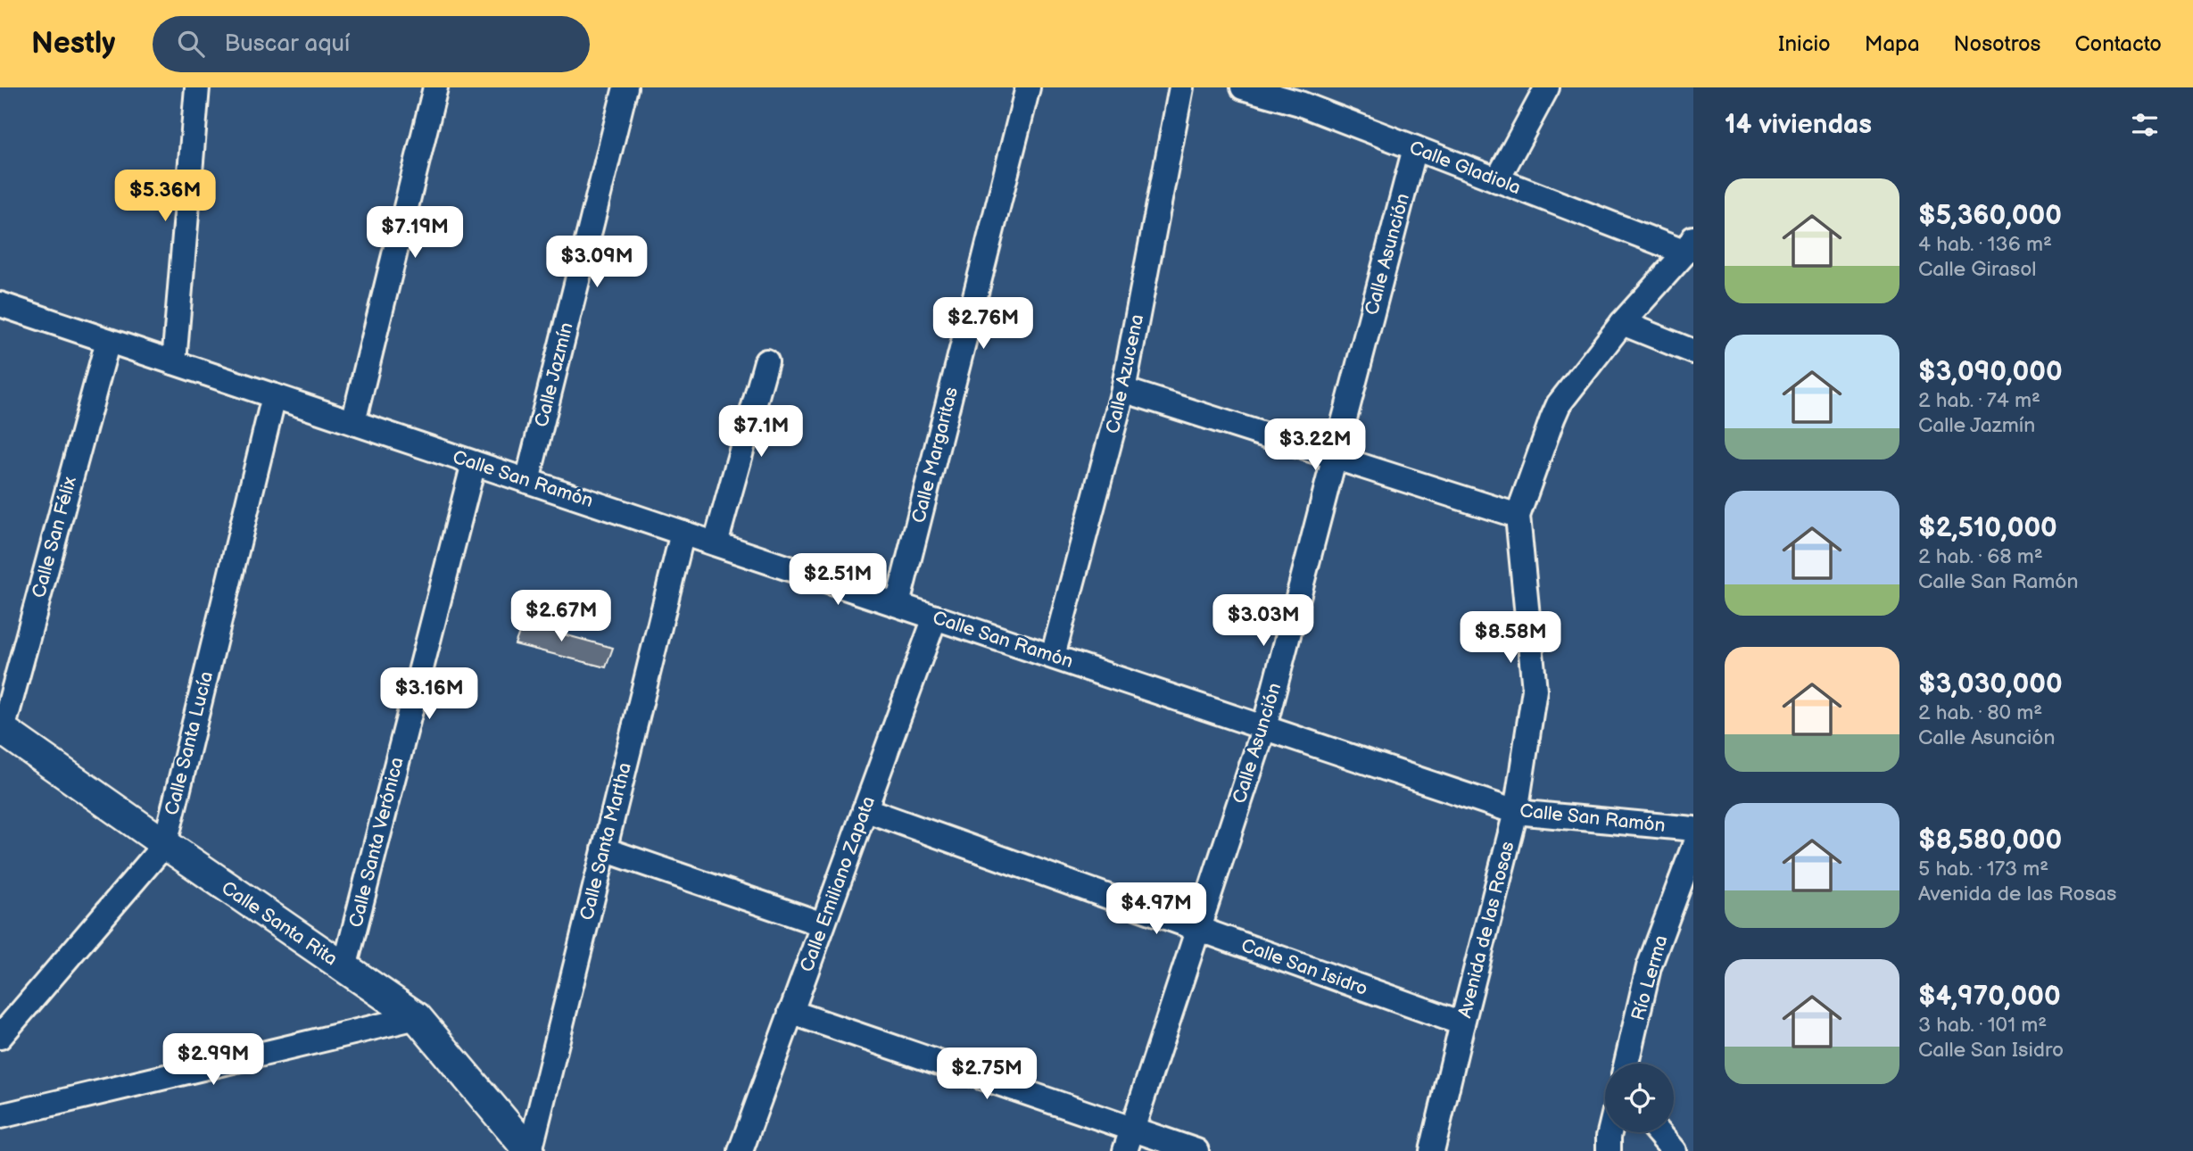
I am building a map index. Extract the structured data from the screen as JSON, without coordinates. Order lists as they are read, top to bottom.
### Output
{
  "streets": {
    "street": [
      "Calle Gladiola",
      "Calle Asunción",
      "Calle Azucena",
      "Calle Jazmín",
      "Calle Margaritas",
      "Calle San Ramón",
      "Calle San Félix",
      "Calle Santa Lucía",
      "Calle Santa Martha",
      "Calle Santa Verónica",
      "Calle Emiliano Zapata",
      "Calle Santa Rita",
      "Avenida de las Rosas",
      "Calle San Isidro",
      "Río Lerma"
    ]
  },
  "crossings": [
    ["Calle Gladiola", "Calle Asunción"],
    ["Calle Gladiola", "Avenida de las Rosas"],
    ["Calle Asunción", "Calle San Ramón"],
    ["Calle Asunción", "Calle San Isidro"],
    ["Calle Azucena", "Calle San Ramón"],
    ["Calle Jazmín", "Calle San Ramón"],
    ["Calle Margaritas", "Calle San Ramón"],
    ["Calle San Ramón", "Calle San Félix"],
    ["Calle San Ramón", "Calle Santa Lucía"],
    ["Calle San Ramón", "Calle Santa Martha"],
    ["Calle San Ramón", "Calle Santa Verónica"],
    ["Calle San Ramón", "Calle Emiliano Zapata"],
    ["Calle San Ramón", "Avenida de las Rosas"],
    ["Calle San Félix", "Calle Santa Rita"],
    ["Calle Santa Lucía", "Calle Santa Rita"],
    ["Calle Santa Martha", "Calle Santa Rita"],
    ["Calle Santa Verónica", "Calle Santa Rita"],
    ["Calle Emiliano Zapata", "Calle San Isidro"],
    ["Avenida de las Rosas", "Calle San Isidro"]
  ],
  "page": {
    "header": "Nestly",
    "search": "Buscar aquí",
    "nav": [
      "Inicio",
      "Mapa",
      "Nosotros",
      "Contacto"
    ],
    "heading": "14 viviendas",
    "list": [
      {
        "name": "$5,360,000",
        "note": "4 hab. · 136 m² · Calle Girasol"
      },
      {
        "name": "$3,090,000",
        "note": "2 hab. · 74 m² · Calle Jazmín"
      },
      {
        "name": "$2,510,000",
        "note": "2 hab. · 68 m² · Calle San Ramón"
      },
      {
        "name": "$3,030,000",
        "note": "2 hab. · 80 m² · Calle Asunción"
      },
      {
        "name": "$8,580,000",
        "note": "5 hab. · 173 m² · Avenida de las Rosas"
      },
      {
        "name": "$4,970,000",
        "note": "3 hab. · 101 m² · Calle San Isidro"
      }
    ],
    "price": [
      "$5.36M",
      "$7.19M",
      "$3.09M",
      "$2.76M",
      "$7.1M",
      "$3.22M",
      "$2.51M",
      "$2.67M",
      "$3.03M",
      "$8.58M",
      "$3.16M",
      "$4.97M",
      "$2.99M",
      "$2.75M"
    ]
  }
}
